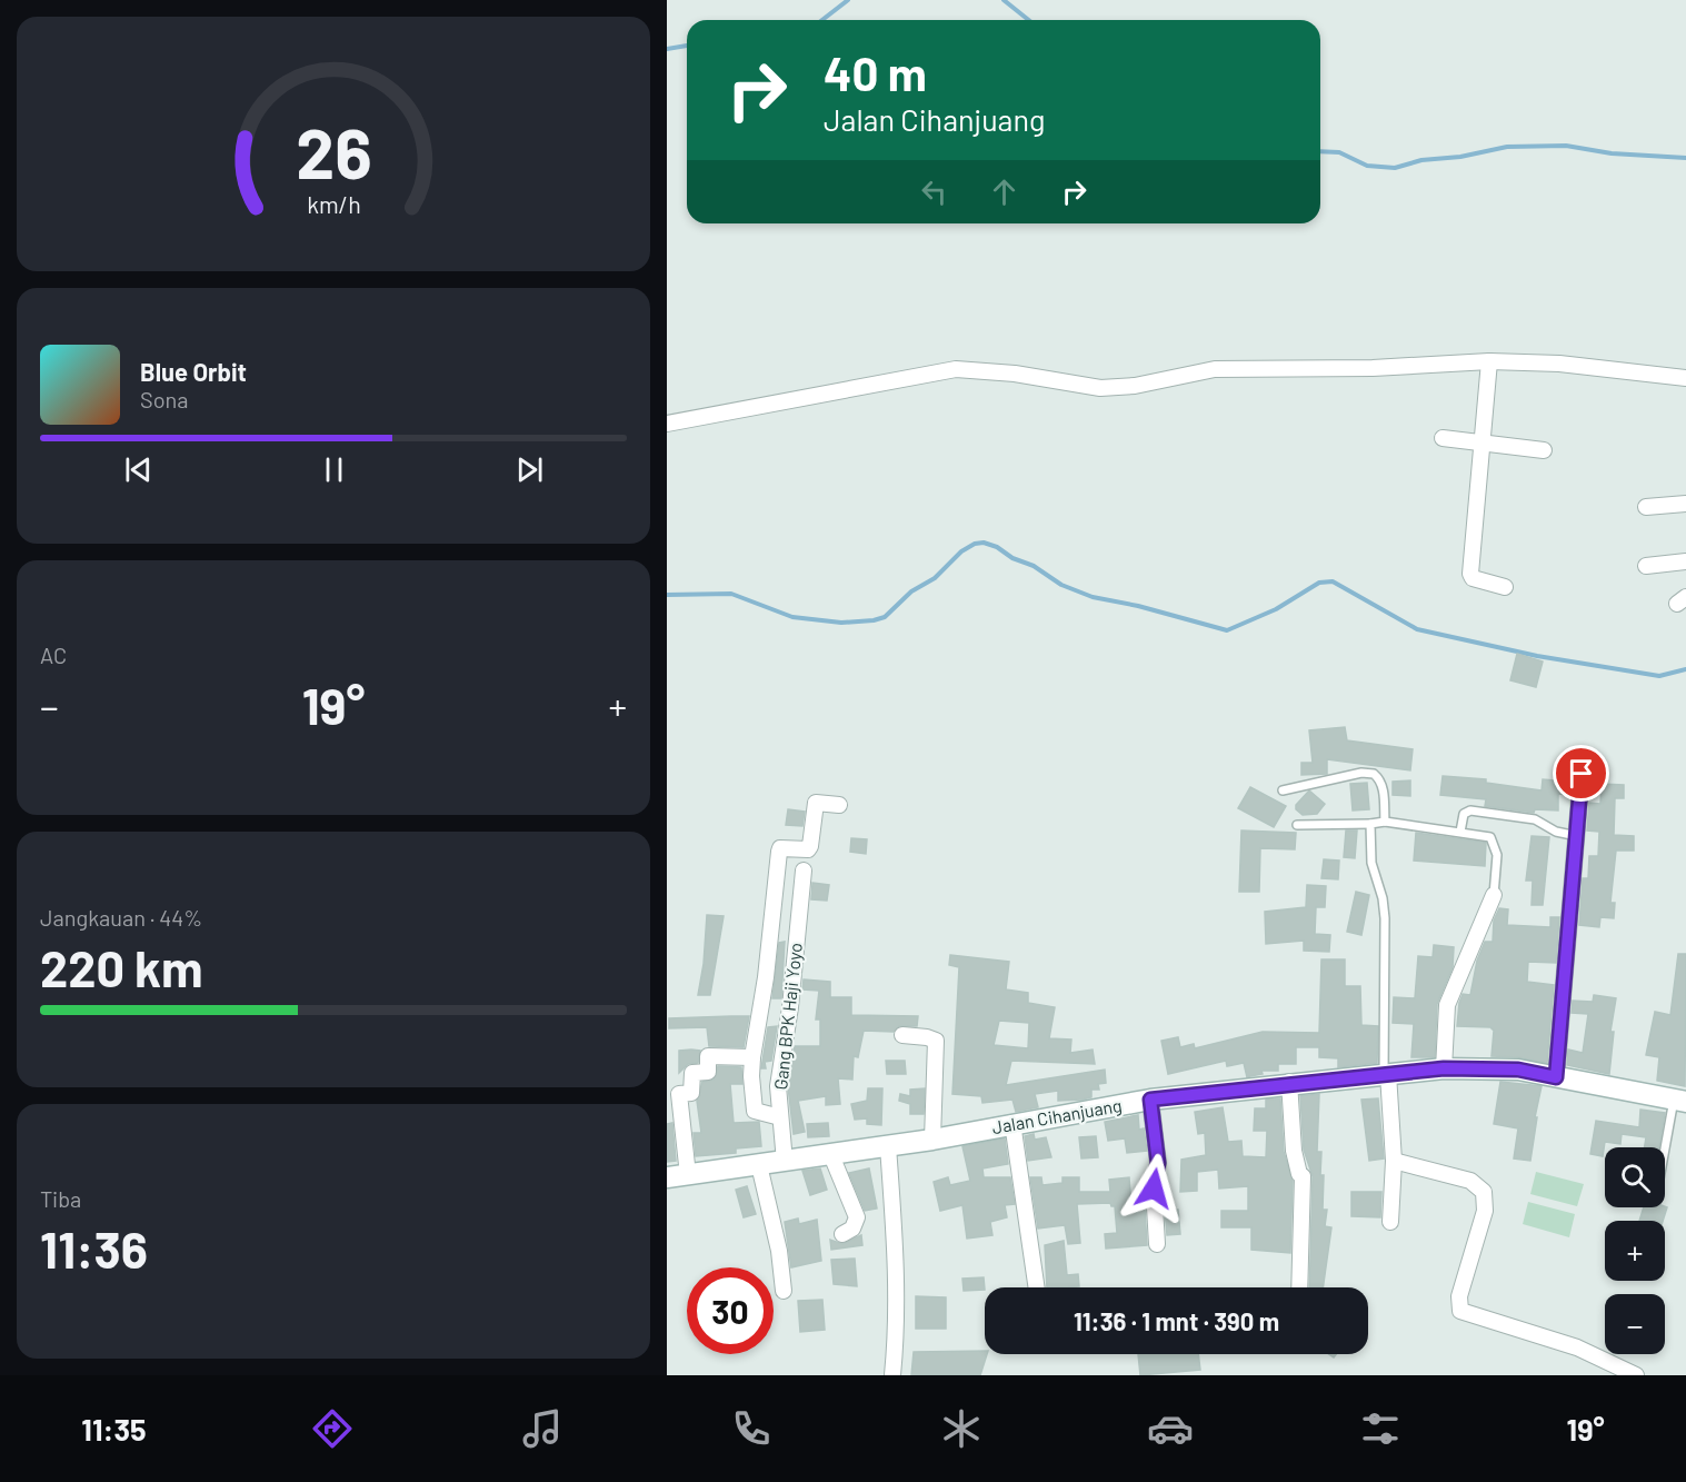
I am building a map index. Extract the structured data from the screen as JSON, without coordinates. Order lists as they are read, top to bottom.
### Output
{
  "streets": {
    "main road": ["Jalan Cihanjuang"],
    "street": ["Gang BPK Haji Yoyo"]
  },
  "crossings": [
    ["Gang BPK Haji Yoyo", "Jalan Cihanjuang"]
  ],
  "page": {
    "turn": ["40 m", "Jalan Cihanjuang"],
    "song": ["Blue Orbit", "Sona"],
    "tile": [
      "AC",
      ["Jangkauan · 44%", "220 km"],
      ["Tiba", "11:36"]
    ],
    "heat": ["−", "19°", "+"],
    "map_buttons": ["+", "−"],
    "limit": "30",
    "trip": "11:36 · 1 mnt · 390 m",
    "tabs": ["11:35", "19°"],
    "gauge": ["26", "km/h"]
  }
}
